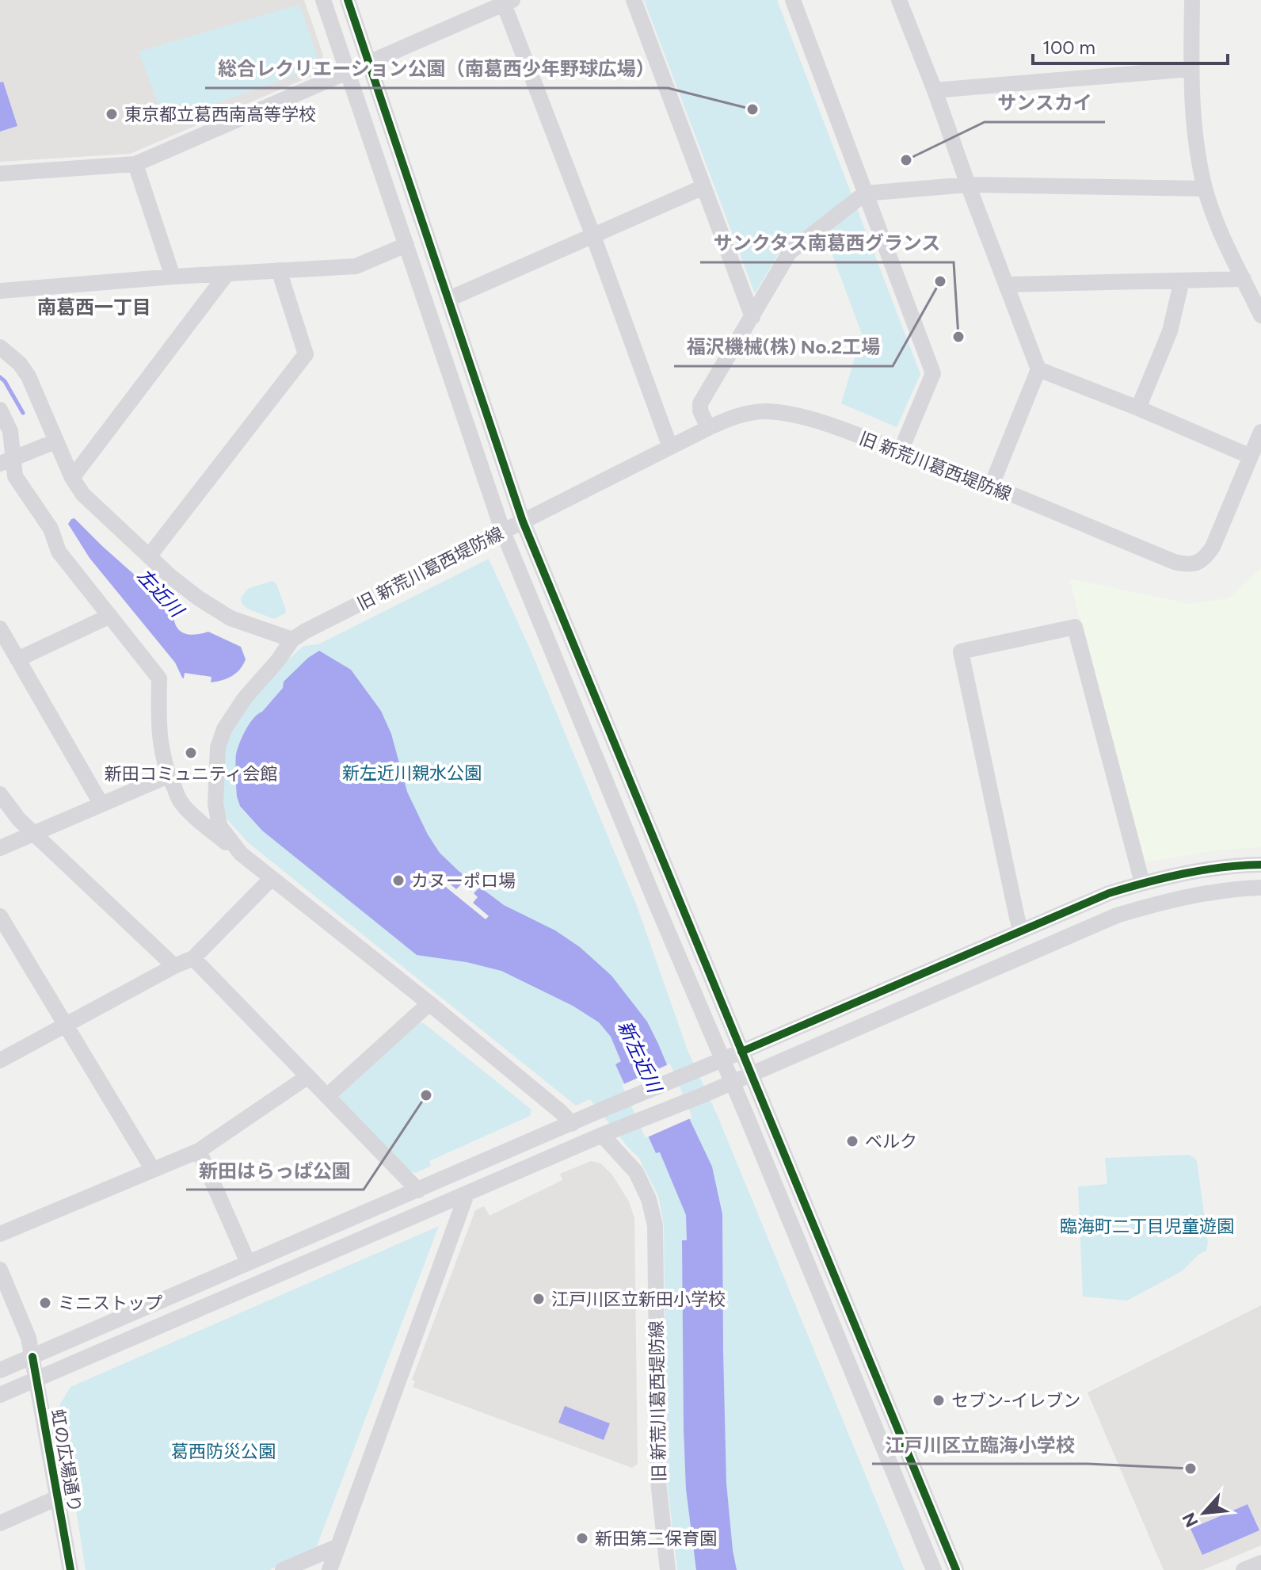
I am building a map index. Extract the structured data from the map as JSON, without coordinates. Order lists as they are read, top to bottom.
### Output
{
  "streets": {
    "street": ["旧 新荒川葛西堤防線", "虹の広場通り"]
  },
  "districts": ["南葛西一丁目"],
  "water": ["左近川", "新左近川"],
  "parks": ["新左近川親水公園", "臨海町二丁目児童遊園", "葛西防災公園"],
  "places": [
    "総合レクリエーション公園（南葛西少年野球広場）",
    "東京都立葛西南高等学校",
    "サンスカイ",
    "福沢機械(株) No.2工場",
    "サンクタス南葛西グランス",
    "新田コミュニティ会館",
    "カヌーポロ場",
    "新田はらっぱ公園",
    "ベルク",
    "江戸川区立新田小学校",
    "ミニストップ",
    "セブン-イレブン",
    "江戸川区立臨海小学校",
    "新田第二保育園"
  ],
  "scale_bar": "100 m",
  "north": "bottom left"
}
